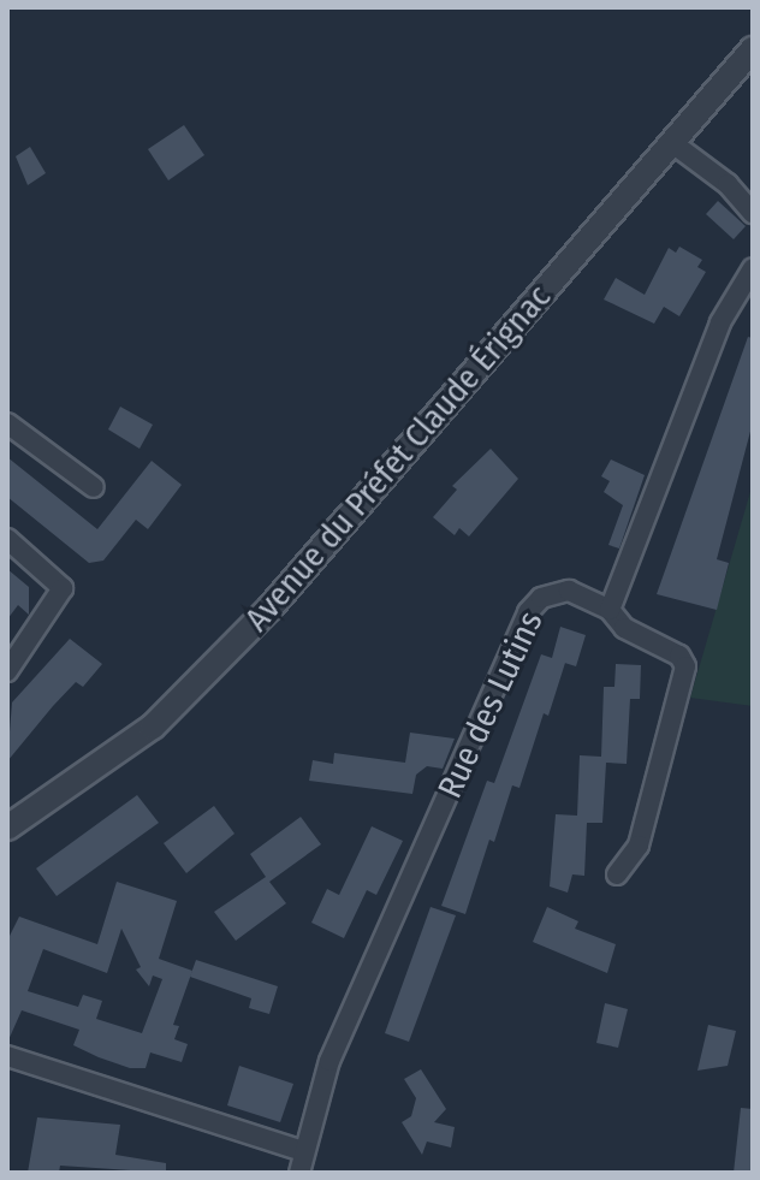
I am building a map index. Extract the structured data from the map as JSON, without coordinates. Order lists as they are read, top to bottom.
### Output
{
  "streets": {
    "street": ["Avenue du Préfet Claude Érignac", "Rue des Lutins"]
  }
}
